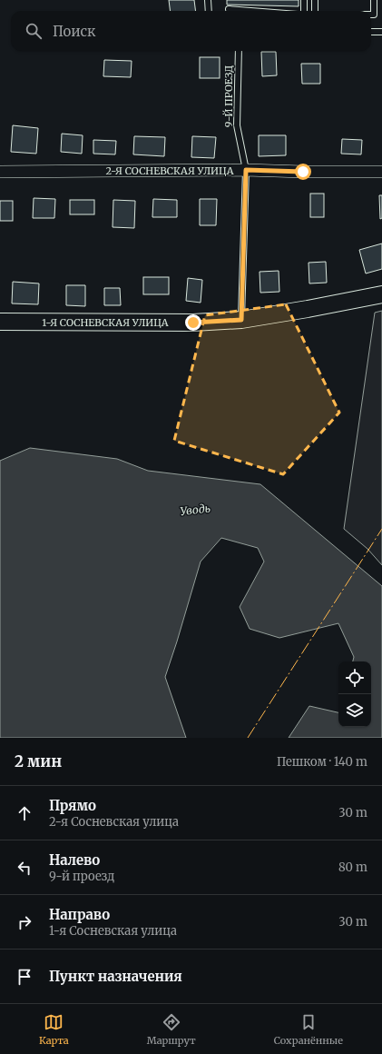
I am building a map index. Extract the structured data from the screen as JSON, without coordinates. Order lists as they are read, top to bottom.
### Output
{
  "streets": {
    "main road": ["1-Я СОСНЕВСКАЯ УЛИЦА"],
    "street": ["2-Я СОСНЕВСКАЯ УЛИЦА"],
    "lane": ["9-Й ПРОЕЗД"]
  },
  "crossings": [
    ["9-Й ПРОЕЗД", "2-Я СОСНЕВСКАЯ УЛИЦА"],
    ["9-Й ПРОЕЗД", "1-Я СОСНЕВСКАЯ УЛИЦА"]
  ],
  "water": ["Уводь"],
  "page": {
    "search": "Поиск",
    "heading": ["2 мин", "Пешком · 140 m"],
    "list": [
      ["Прямо", "2-я Сосневская улица", "30 m"],
      ["Налево", "9-й проезд", "80 m"],
      ["Направо", "1-я Сосневская улица", "30 m"],
      "Пункт назначения"
    ],
    "nav": ["Карта", "Маршрут", "Сохранённые"]
  }
}
